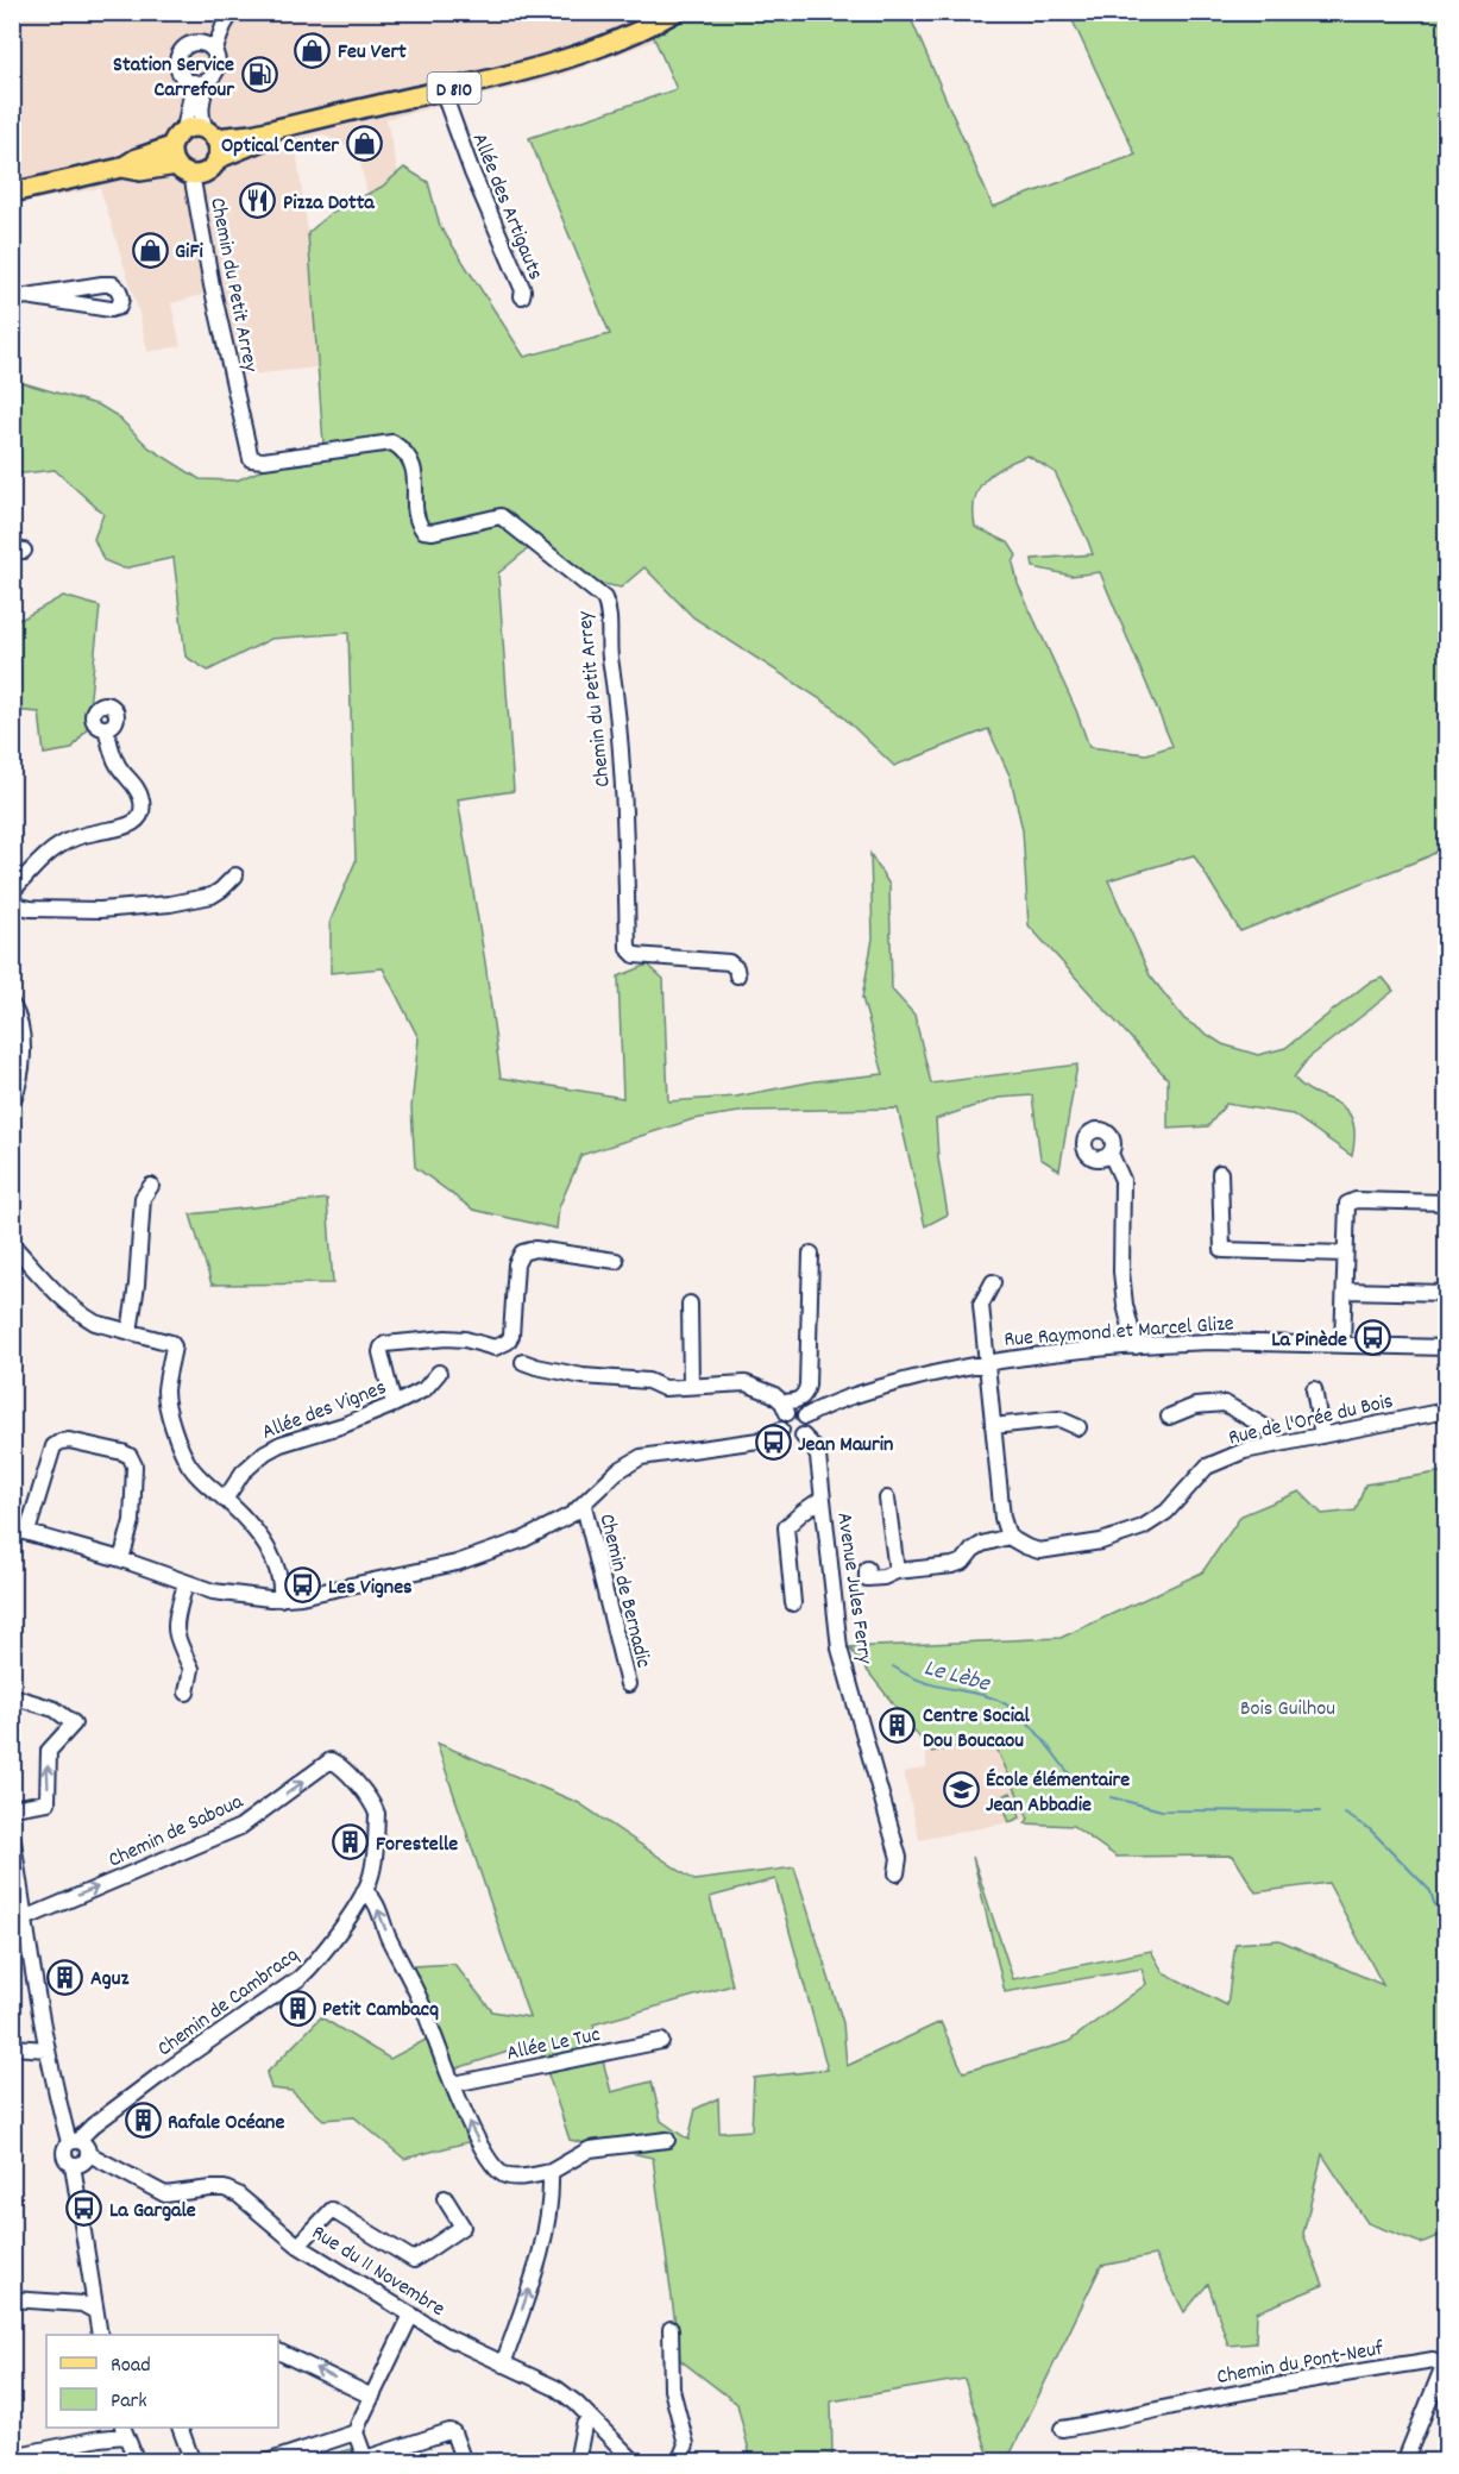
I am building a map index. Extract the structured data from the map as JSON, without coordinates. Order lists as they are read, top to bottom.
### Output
{
  "streets": {
    "main road": ["D 810"],
    "street": [
      "Allée des Artigauts",
      "Chemin du Petit Arrey",
      "Rue Raymond et Marcel Glize",
      "Allée des Vignes",
      "Rue de l'Orée du Bois",
      "Avenue Jules Ferry",
      "Chemin de Bernadic",
      "Chemin de Saboua",
      "Chemin de Cambracq",
      "Allée Le Tuc",
      "Rue du 11 Novembre",
      "Chemin du Pont-Neuf"
    ]
  },
  "crossings": [
    ["D 810", "Allée des Artigauts"],
    ["D 810", "Chemin du Petit Arrey"],
    ["Rue Raymond et Marcel Glize", "Avenue Jules Ferry"],
    ["Chemin de Saboua", "Chemin de Cambracq"],
    ["Chemin de Cambracq", "Rue du 11 Novembre"]
  ],
  "one_way": ["Chemin de Saboua"],
  "water": ["Le Lèbe"],
  "parks": ["Bois Guilhou"],
  "places": {
    "shop": ["Feu Vert", "Optical Center", "GiFi"],
    "fuel station": ["Station Service Carrefour"],
    "restaurant": ["Pizza Dotta"],
    "bus stop": [
      "La Pinède",
      "Jean Maurin",
      "Les Vignes",
      "La Gargale"
    ],
    "building": [
      "Centre Social Dou Boucaou",
      "Forestelle",
      "Aguz",
      "Petit Cambacq",
      "Rafale Océane"
    ],
    "school or university": ["École élémentaire Jean Abbadie"]
  },
  "legend": ["Road", "Park"]
}
